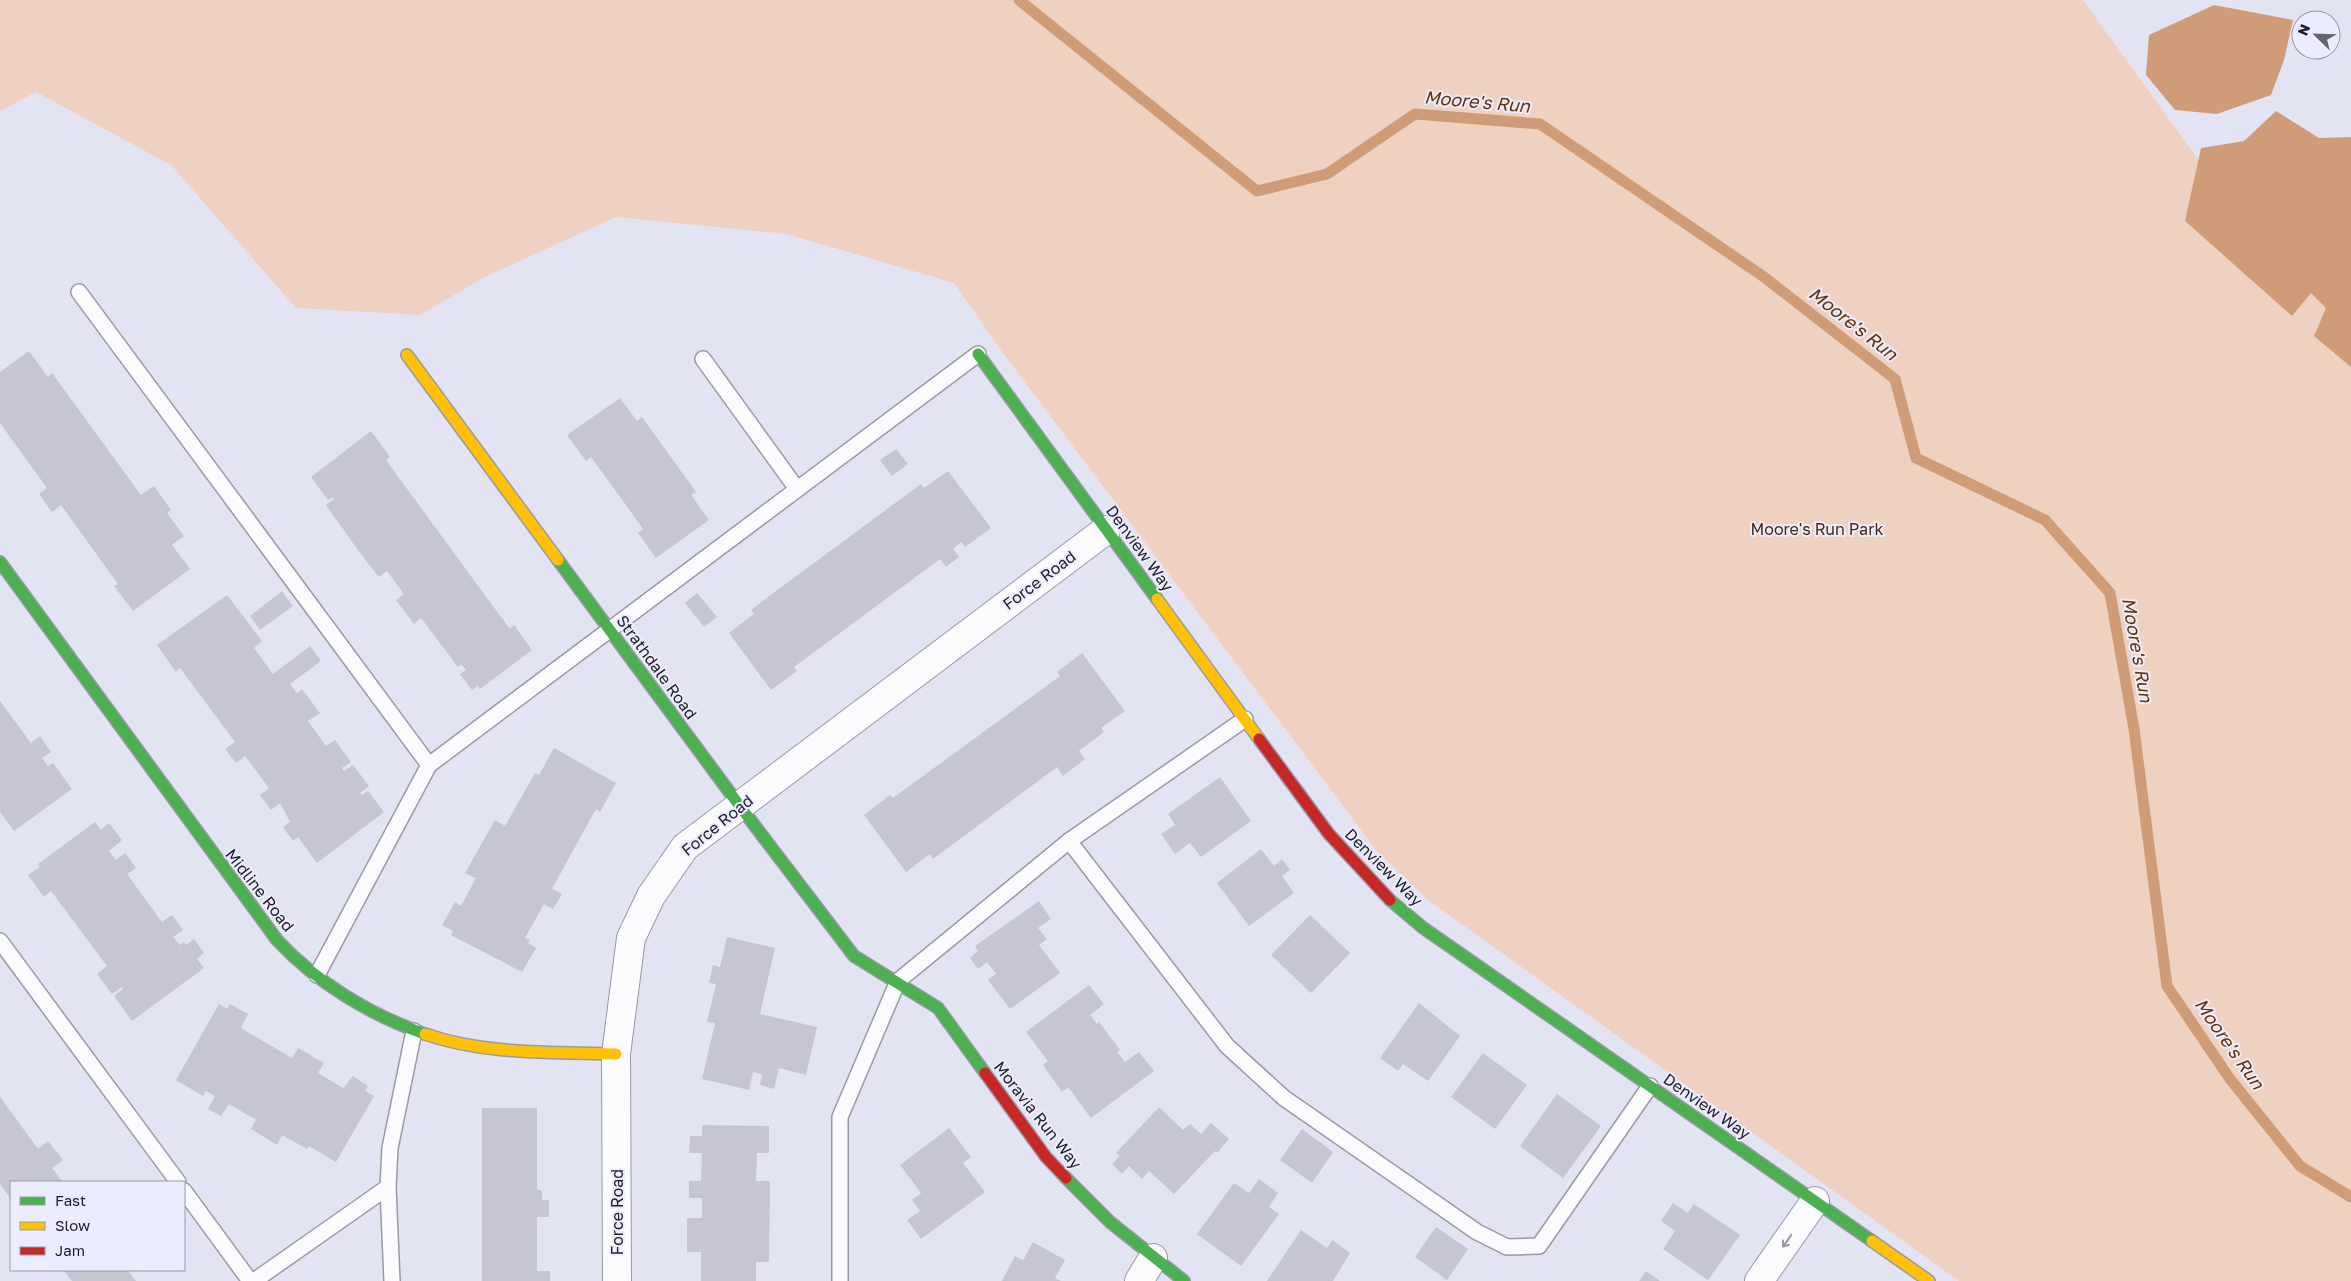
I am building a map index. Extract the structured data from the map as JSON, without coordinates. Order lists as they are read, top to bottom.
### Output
{
  "streets": {
    "street": [
      "Denview Way",
      "Force Road",
      "Strathdale Road",
      "Midline Road",
      "Moravia Run Way"
    ]
  },
  "crossings": [
    ["Denview Way", "Force Road"],
    ["Force Road", "Strathdale Road"],
    ["Force Road", "Midline Road"],
    ["Strathdale Road", "Moravia Run Way"]
  ],
  "water": ["Moore's Run"],
  "parks": ["Moore's Run Park"],
  "legend": ["Fast", "Slow", "Jam"],
  "north": "top left"
}
